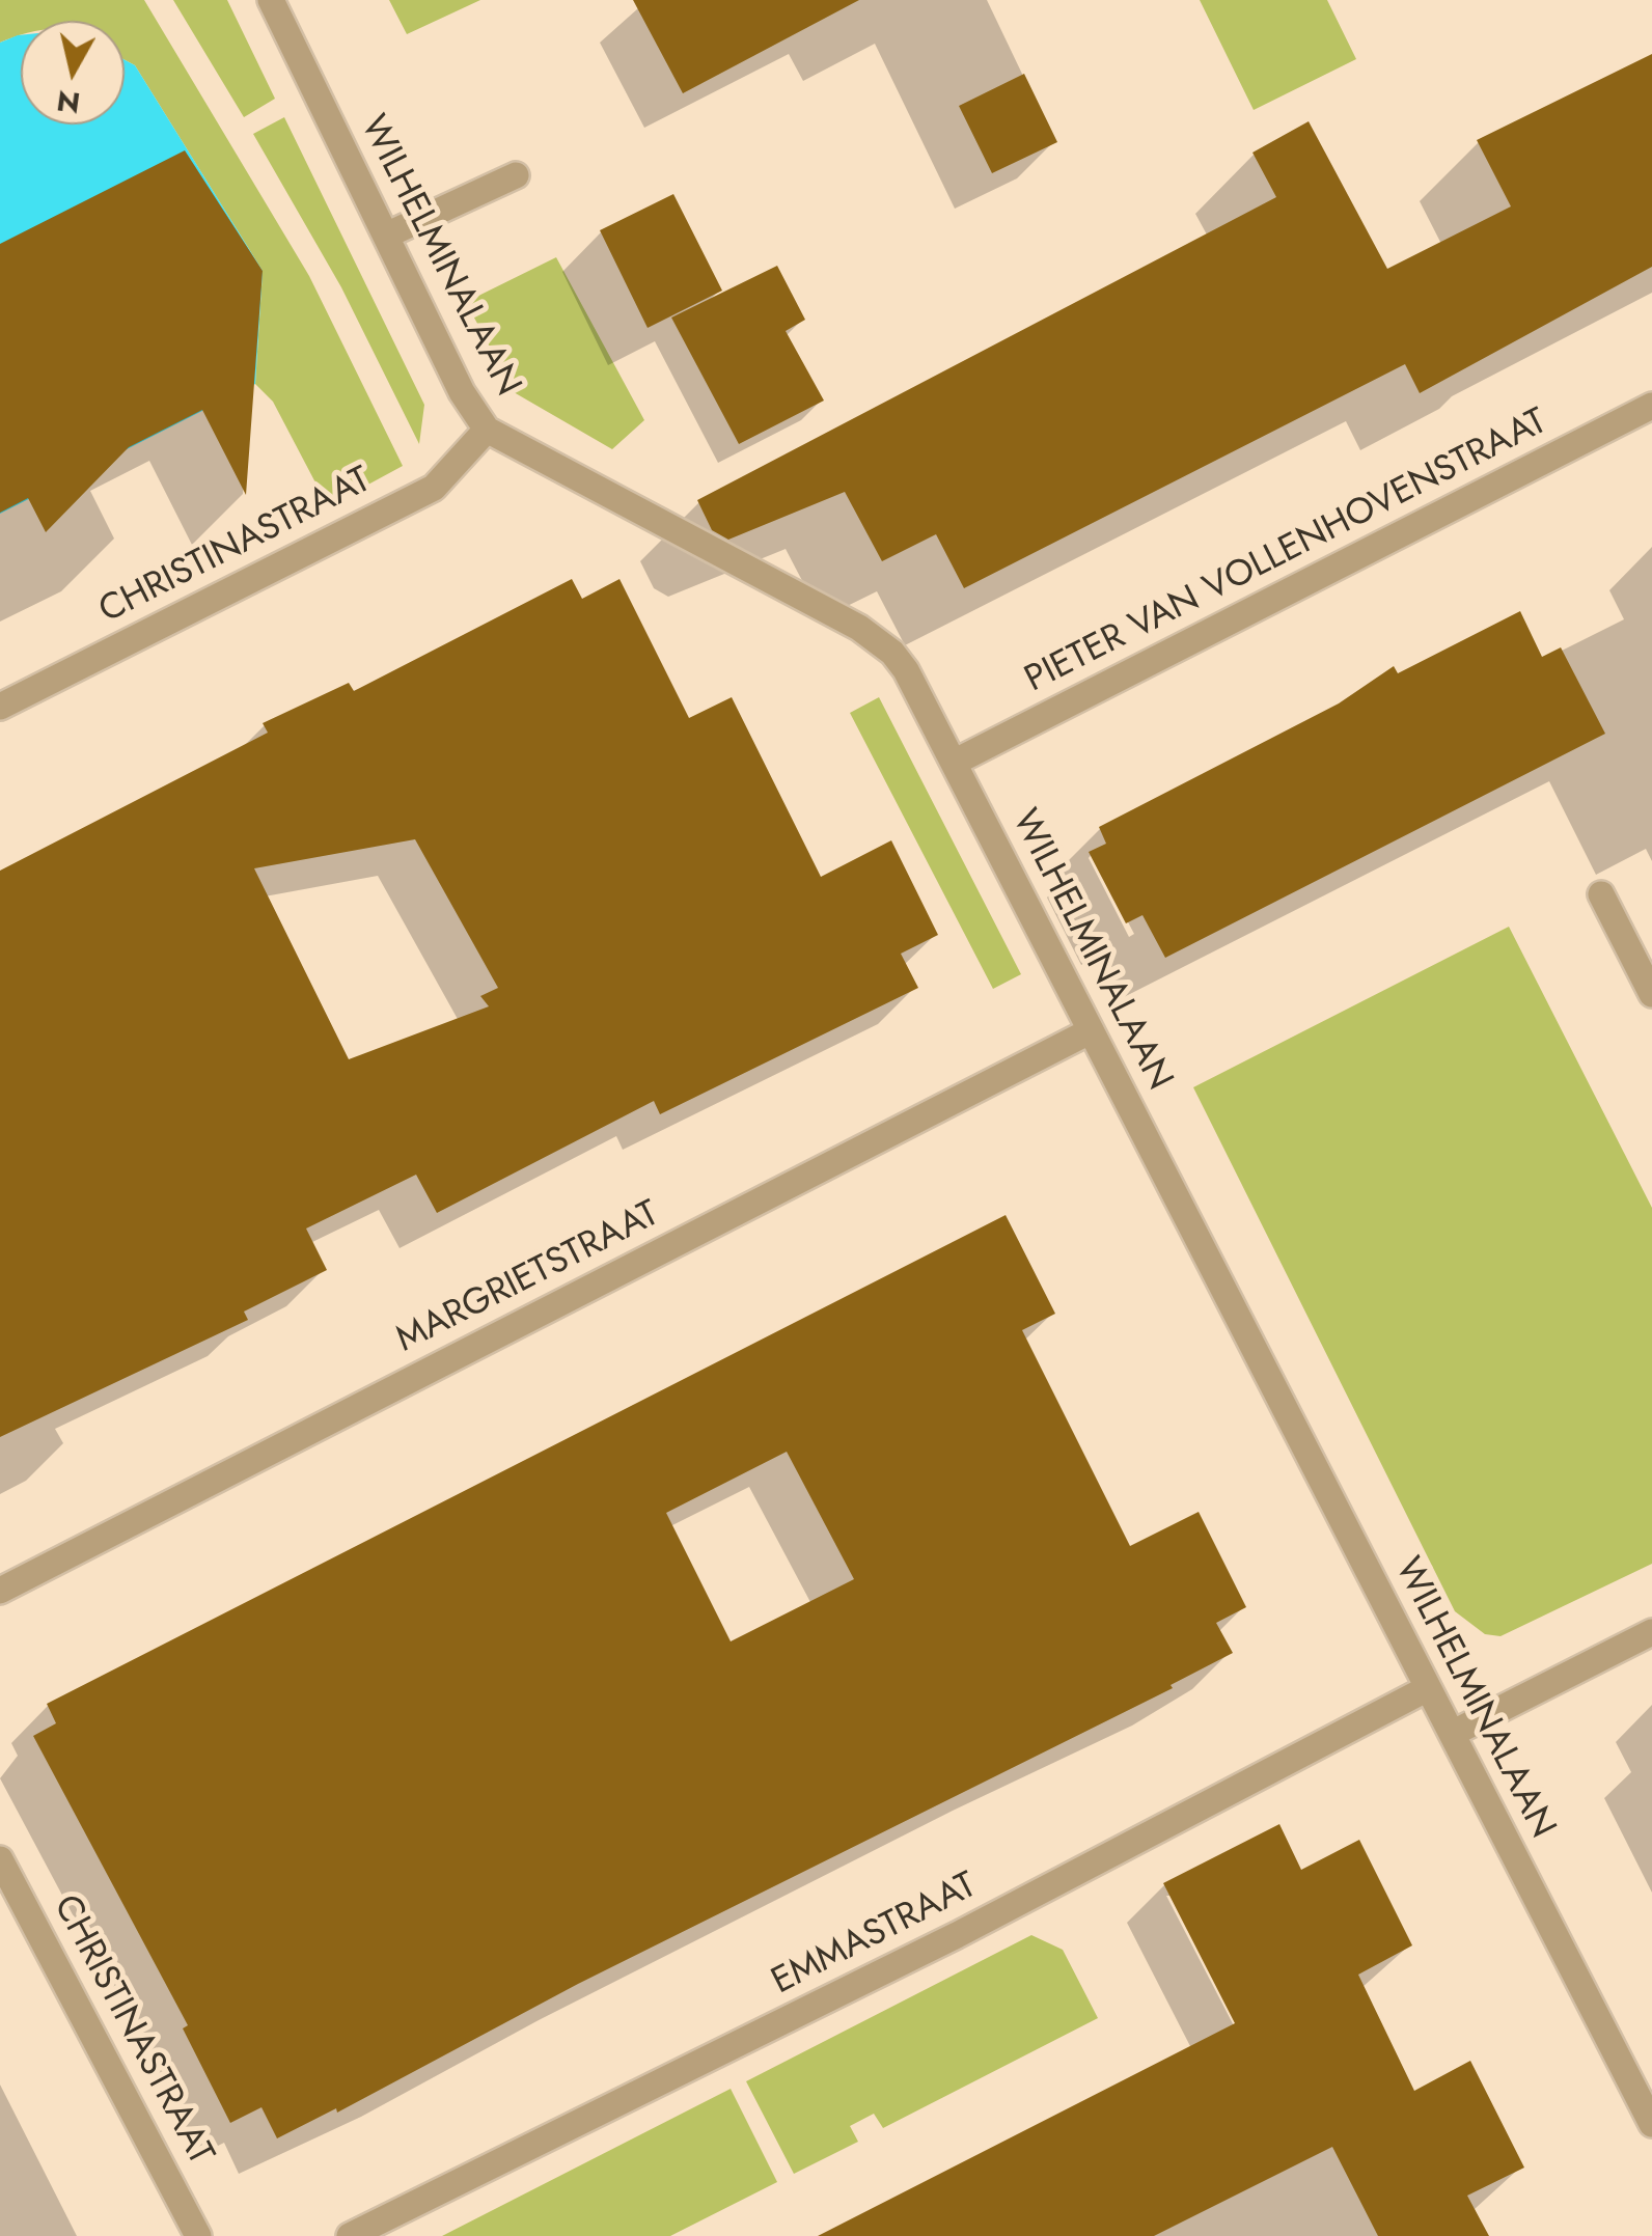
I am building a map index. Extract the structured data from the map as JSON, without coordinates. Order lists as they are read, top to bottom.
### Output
{
  "streets": {
    "street": [
      "WILHELMINALAAN",
      "CHRISTINASTRAAT",
      "PIETER VAN VOLLENHOVENSTRAAT",
      "MARGRIETSTRAAT",
      "EMMASTRAAT"
    ]
  },
  "crossings": [
    ["WILHELMINALAAN", "CHRISTINASTRAAT"],
    ["WILHELMINALAAN", "PIETER VAN VOLLENHOVENSTRAAT"],
    ["WILHELMINALAAN", "MARGRIETSTRAAT"],
    ["WILHELMINALAAN", "EMMASTRAAT"]
  ],
  "north": "bottom"
}
